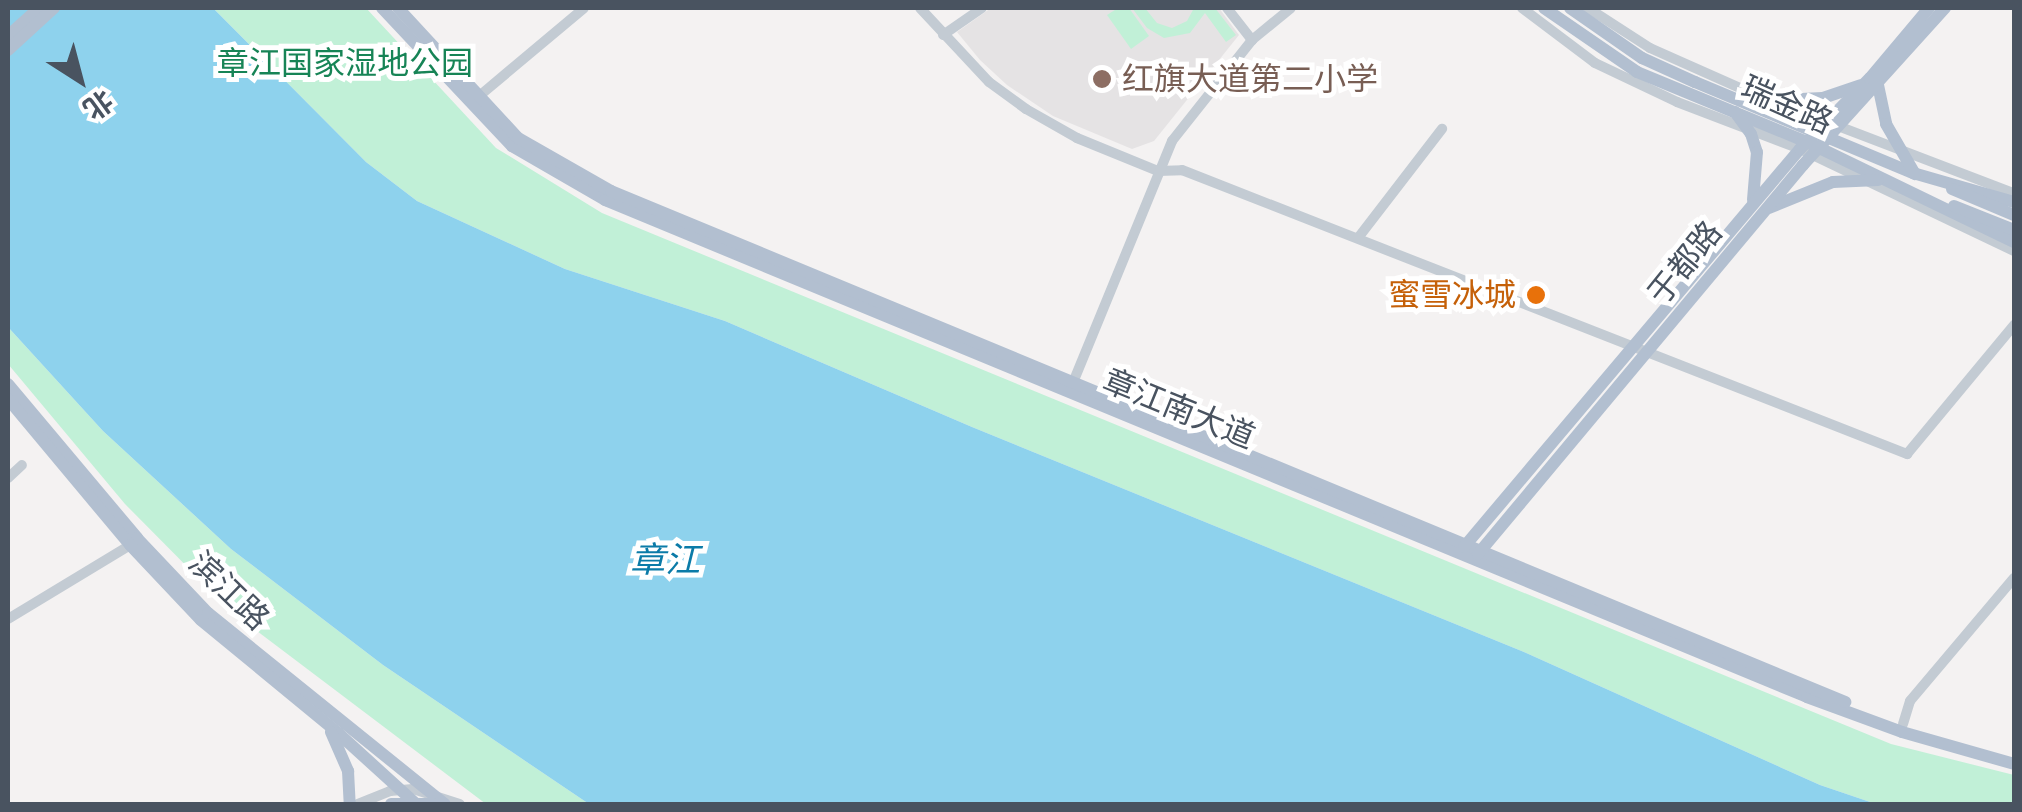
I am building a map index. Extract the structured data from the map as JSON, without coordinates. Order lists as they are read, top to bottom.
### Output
{
  "streets": {
    "main road": [
      "瑞金路",
      "于都路",
      "章江南大道",
      "滨江路"
    ]
  },
  "crossings": [
    ["瑞金路", "于都路"],
    ["于都路", "章江南大道"]
  ],
  "water": ["章江"],
  "parks": ["章江国家湿地公园"],
  "places": ["红旗大道第二小学", "蜜雪冰城"],
  "north": "bottom right"
}
